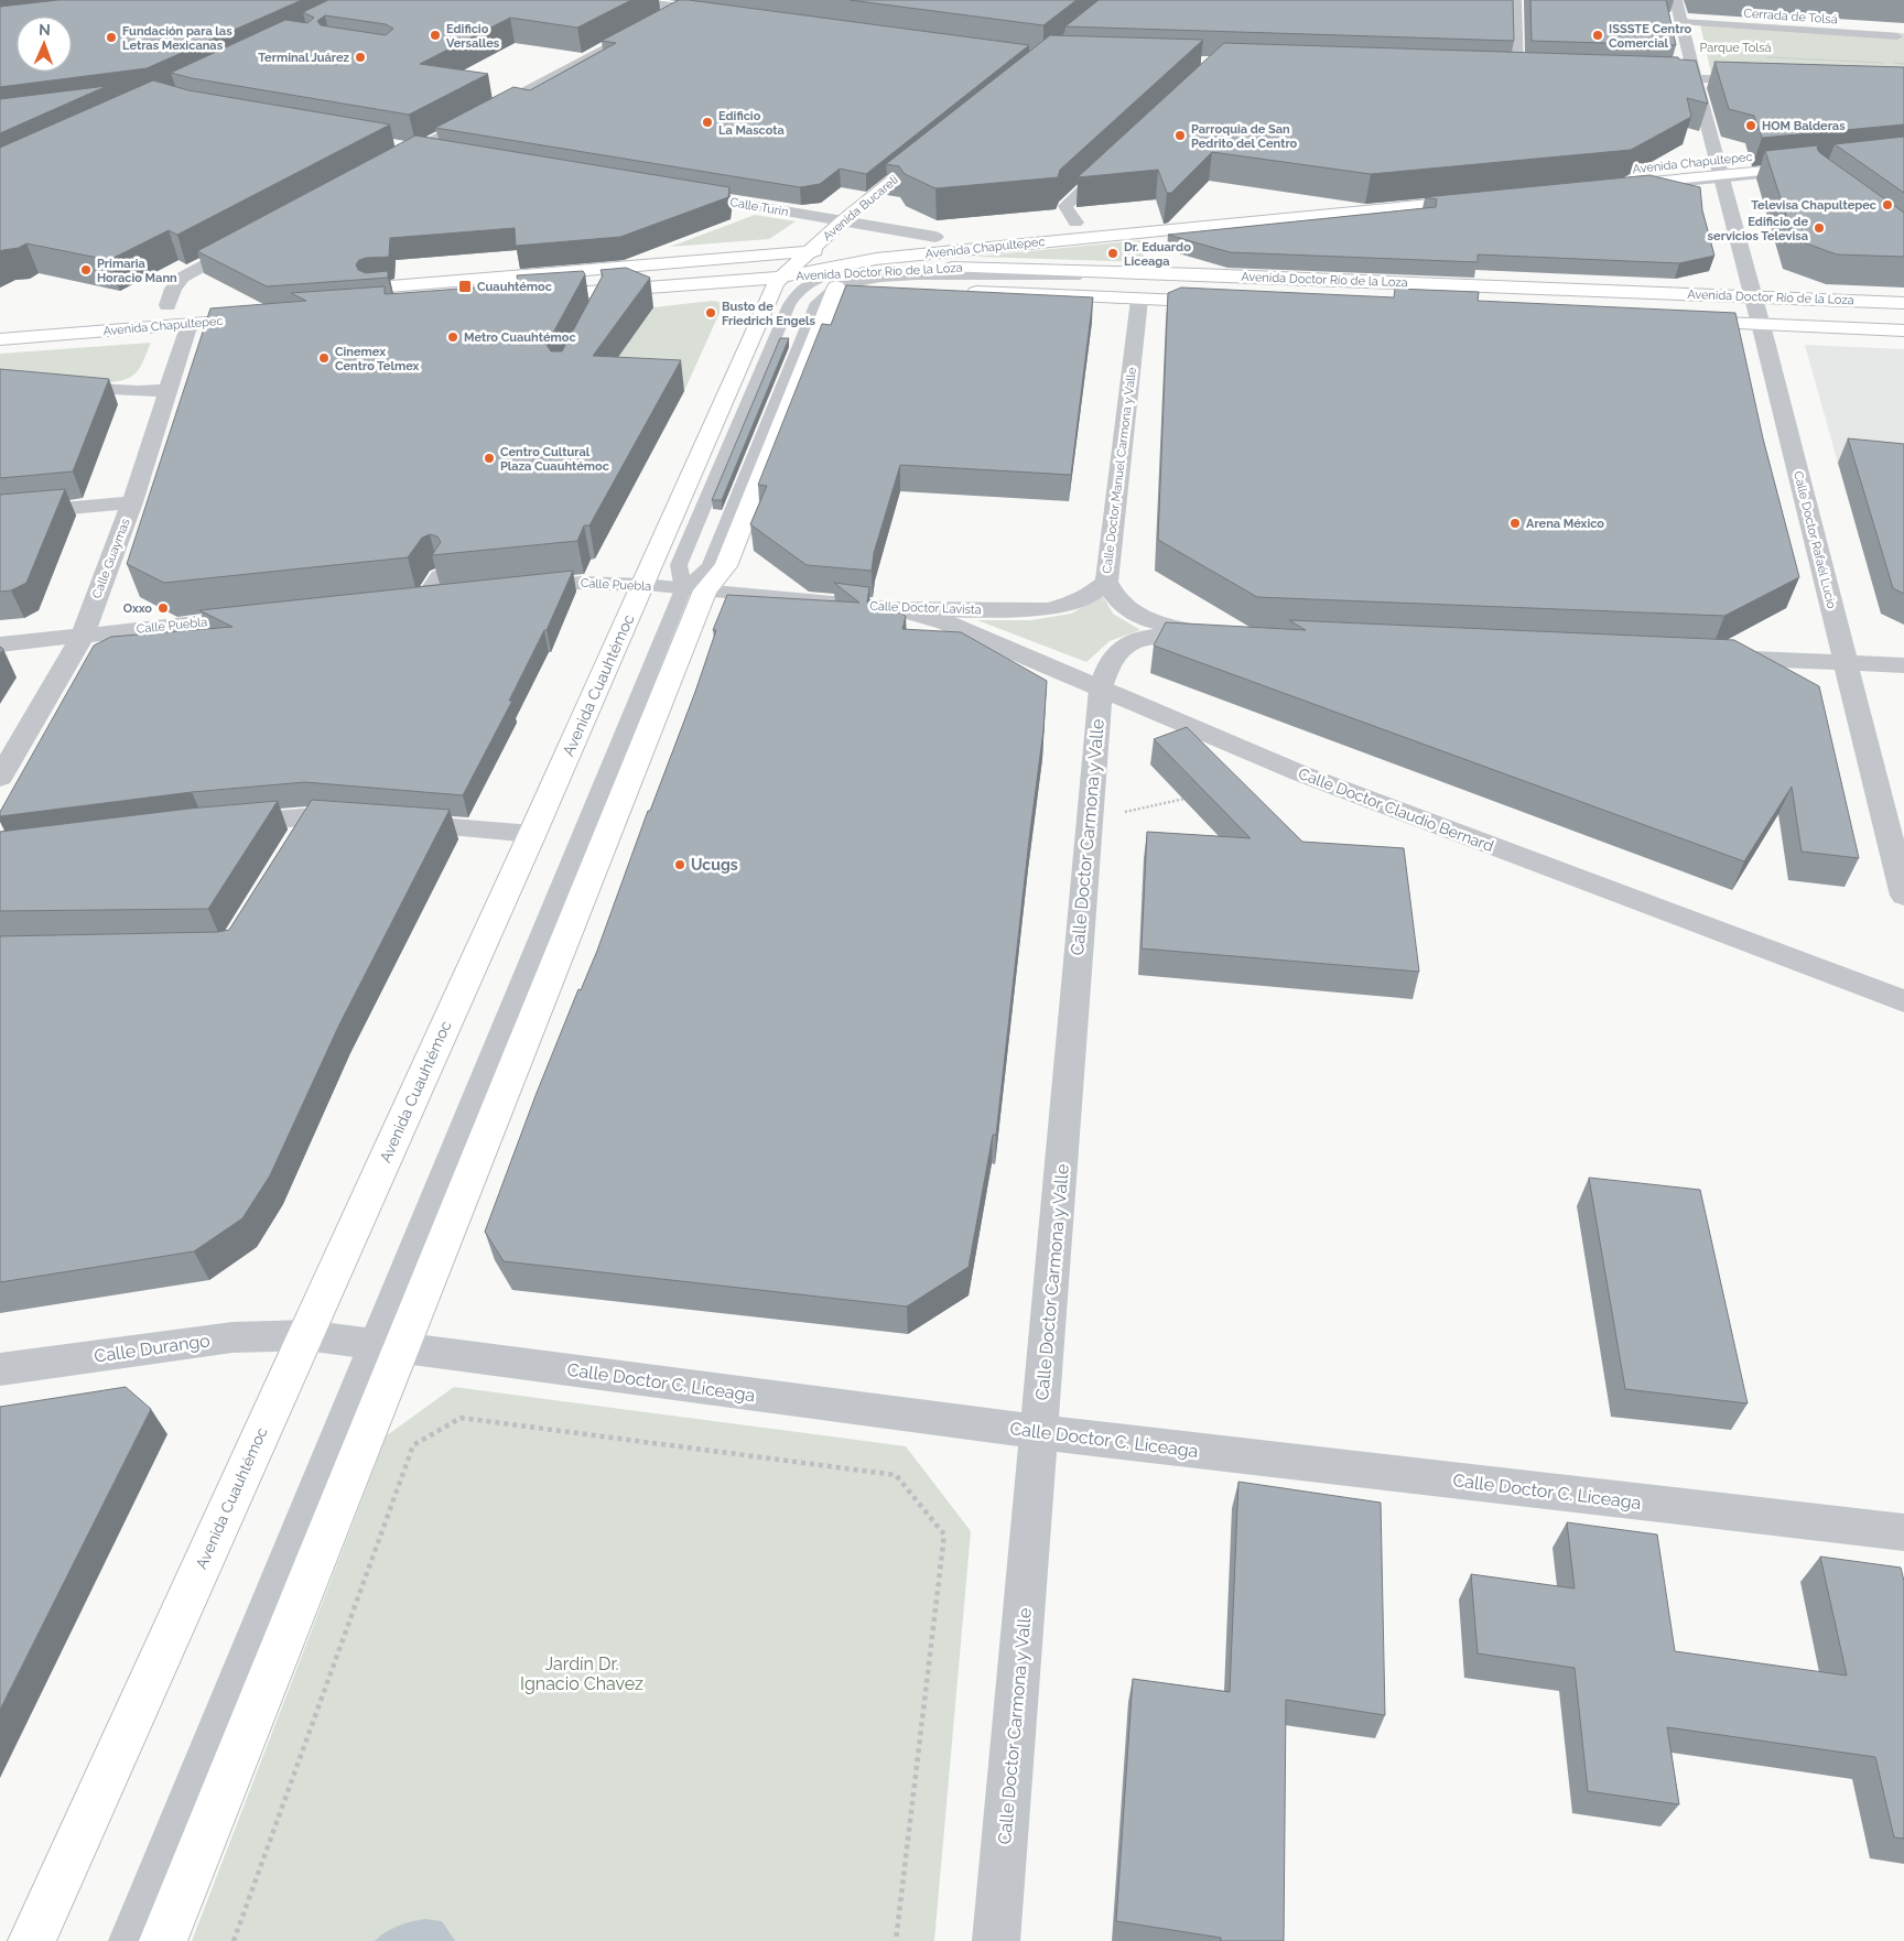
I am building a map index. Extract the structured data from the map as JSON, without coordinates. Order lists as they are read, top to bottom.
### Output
{
  "streets": {
    "main road": [
      "Avenida Chapultepec",
      "Avenida Bucareli",
      "Avenida Doctor Río de la Loza",
      "Avenida Cuauhtémoc"
    ],
    "street": [
      "Calle Turin",
      "Calle Doctor Manuel Carmona y Valle",
      "Calle Doctor Rafaél Lucio",
      "Calle Guaymas",
      "Calle Puebla",
      "Calle Doctor Lavista",
      "Calle Doctor Claudio Bernard",
      "Calle Doctor Carmona y Valle",
      "Calle Durango",
      "Calle Doctor C. Liceaga"
    ],
    "lane": ["Cerrada de Tolsá"]
  },
  "crossings": [
    ["Cerrada de Tolsá", "Calle Doctor Rafaél Lucio"],
    ["Avenida Chapultepec", "Calle Turin"],
    ["Avenida Chapultepec", "Avenida Bucareli"],
    ["Avenida Chapultepec", "Avenida Doctor Río de la Loza"],
    ["Avenida Chapultepec", "Calle Doctor Rafaél Lucio"],
    ["Avenida Chapultepec", "Calle Guaymas"],
    ["Avenida Chapultepec", "Avenida Cuauhtémoc"],
    ["Calle Turin", "Avenida Bucareli"],
    ["Avenida Bucareli", "Avenida Cuauhtémoc"],
    ["Avenida Doctor Río de la Loza", "Calle Doctor Manuel Carmona y Valle"],
    ["Avenida Doctor Río de la Loza", "Calle Doctor Rafaél Lucio"],
    ["Avenida Doctor Río de la Loza", "Avenida Cuauhtémoc"],
    ["Calle Doctor Manuel Carmona y Valle", "Calle Doctor Lavista"],
    ["Calle Doctor Manuel Carmona y Valle", "Calle Doctor Claudio Bernard"],
    ["Calle Doctor Manuel Carmona y Valle", "Calle Doctor Carmona y Valle"],
    ["Calle Guaymas", "Calle Puebla"],
    ["Calle Puebla", "Calle Doctor Lavista"],
    ["Calle Puebla", "Avenida Cuauhtémoc"],
    ["Calle Doctor Lavista", "Calle Doctor Claudio Bernard"],
    ["Avenida Cuauhtémoc", "Calle Durango"],
    ["Avenida Cuauhtémoc", "Calle Doctor C. Liceaga"],
    ["Calle Doctor Claudio Bernard", "Calle Doctor Carmona y Valle"],
    ["Calle Doctor Carmona y Valle", "Calle Doctor C. Liceaga"],
    ["Calle Durango", "Calle Doctor C. Liceaga"]
  ],
  "parks": ["Parque Tolsá", "Jardín Dr. Ignacio Chavez"],
  "places": {
    "other": [
      "Edificio Versalles",
      "ISSSTE Centro Comercial",
      "Fundación para las Letras Mexicanas",
      "Terminal Juárez",
      "Edificio La Mascota",
      "HOM Balderas",
      "Parroquia de San Pedrito del Centro",
      "Televisa Chapultepec",
      "Edificio de servicios Televisa",
      "Dr. Eduardo Liceaga",
      "Primaria Horacio Mann",
      "Busto de Friedrich Engels",
      "Metro Cuauhtémoc",
      "Cinemex Centro Telmex",
      "Centro Cultural Plaza Cuauhtémoc",
      "Arena México",
      "Oxxo",
      "Ucugs"
    ],
    "transit": ["Cuauhtémoc"]
  },
  "north": "top"
}
